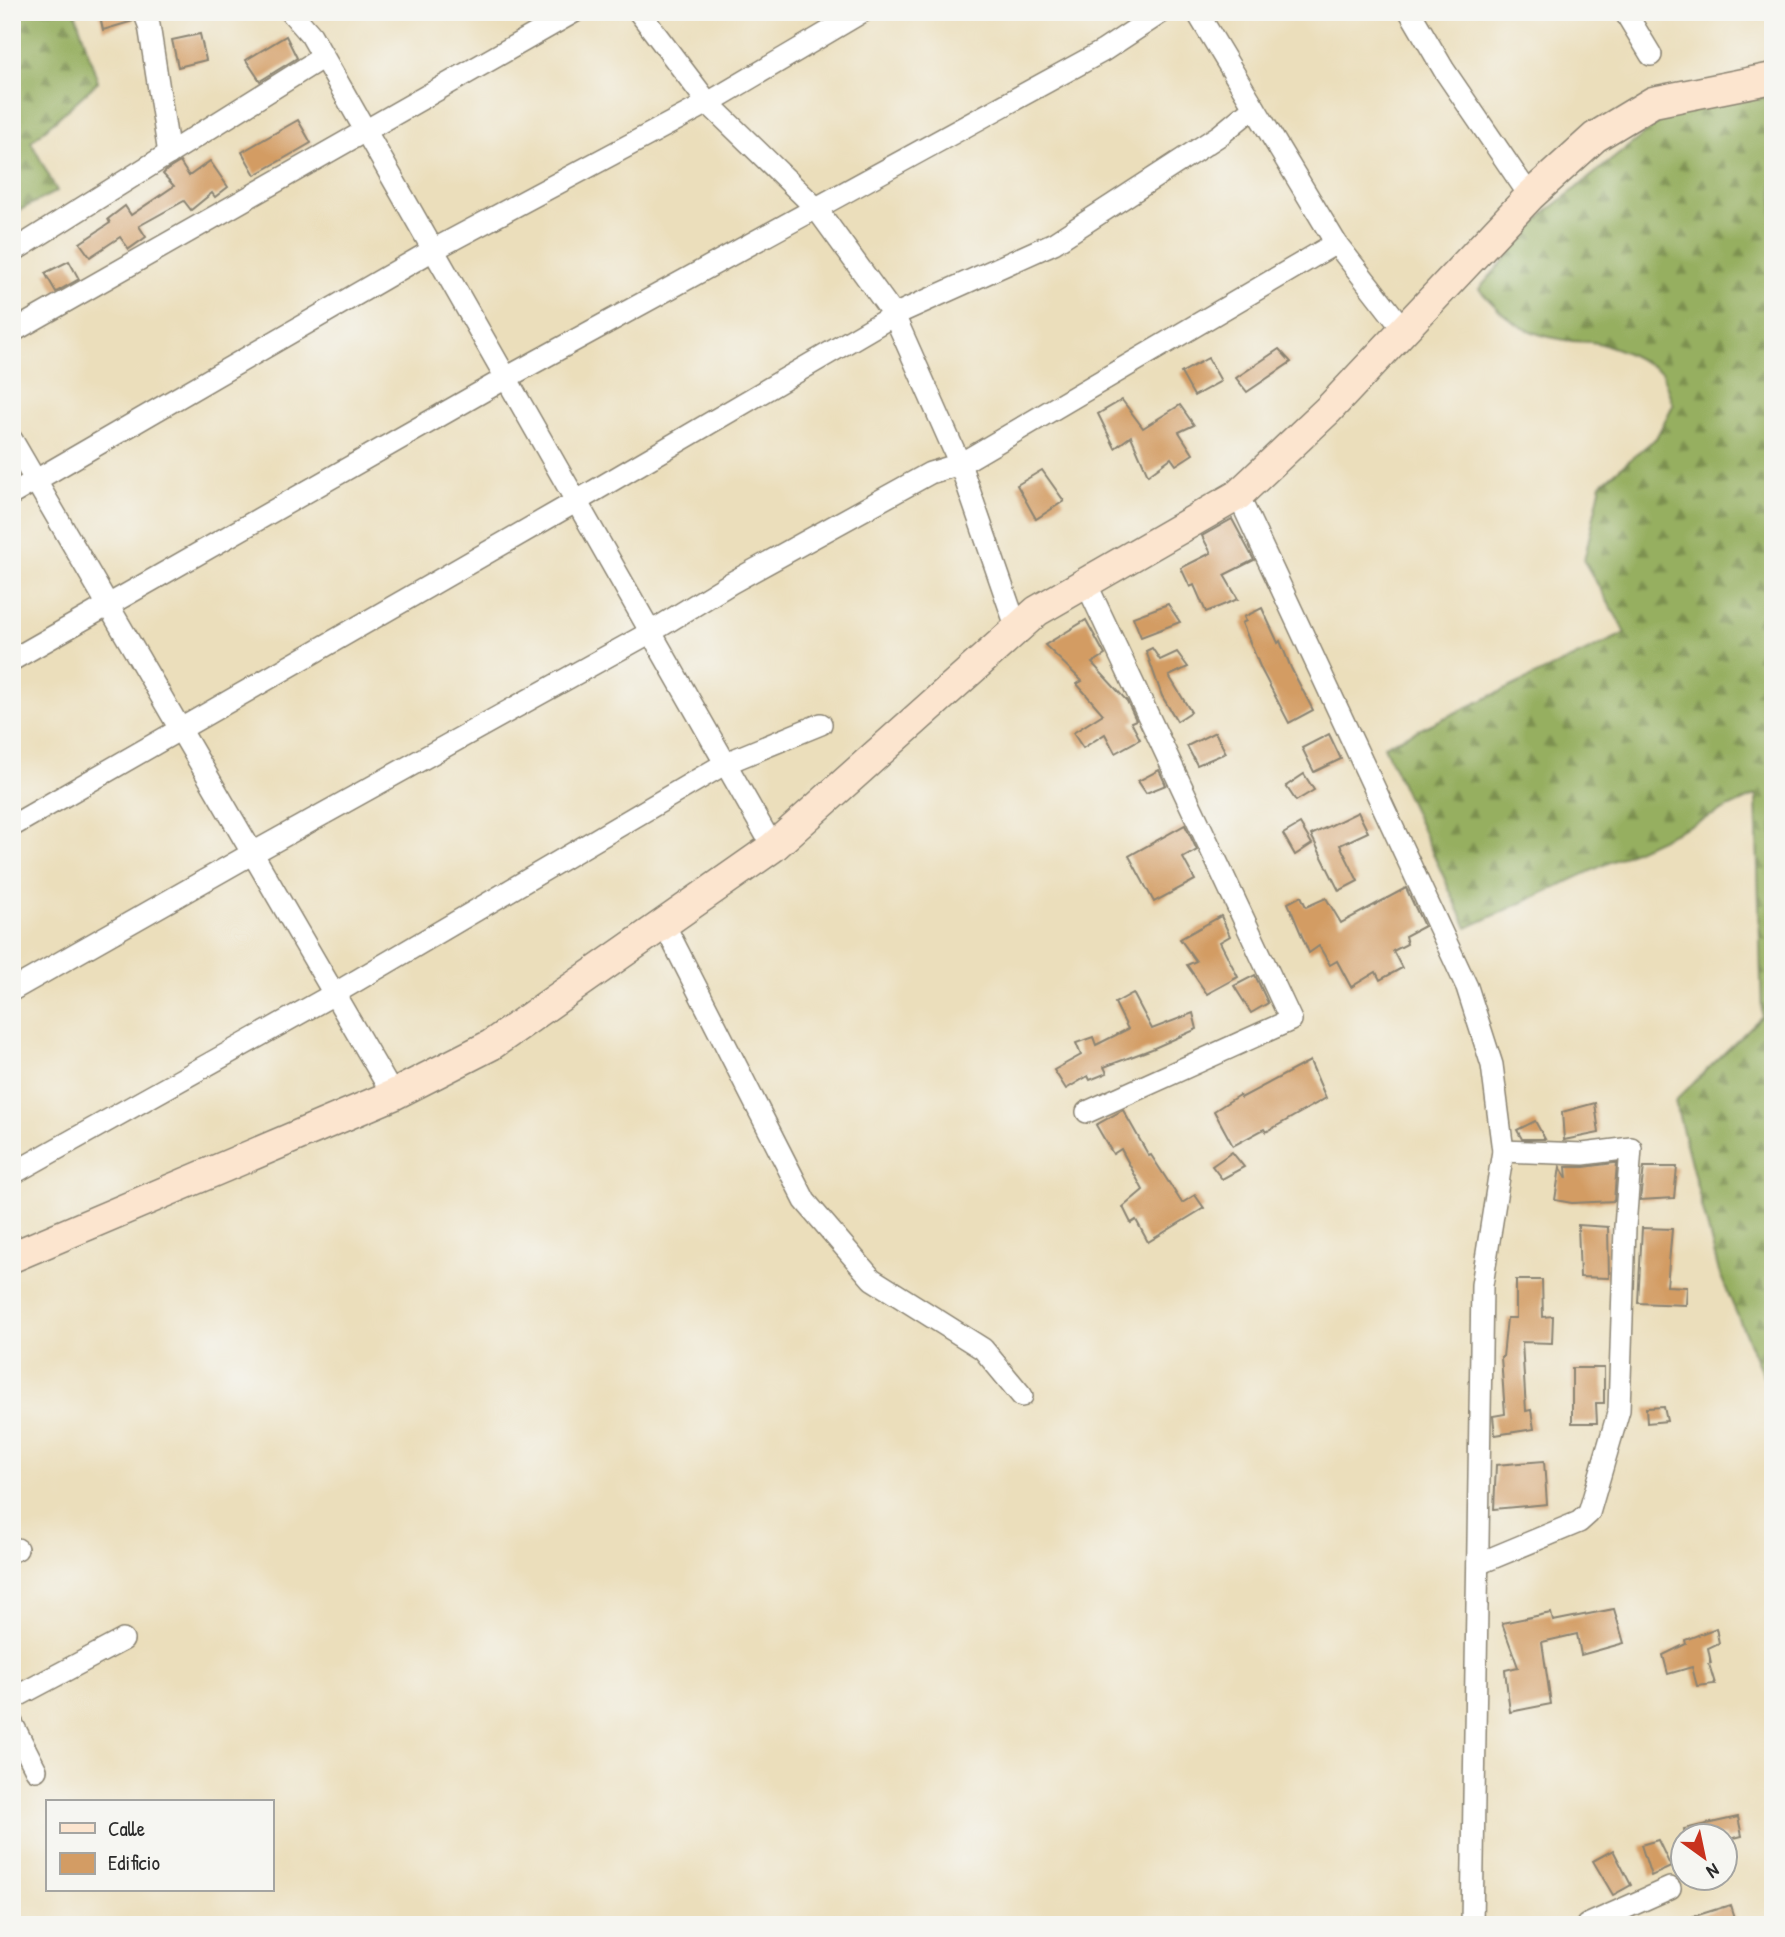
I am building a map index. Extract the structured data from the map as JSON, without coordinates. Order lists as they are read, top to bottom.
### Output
{
  "legend": ["Calle", "Edificio"],
  "north": "bottom right"
}
